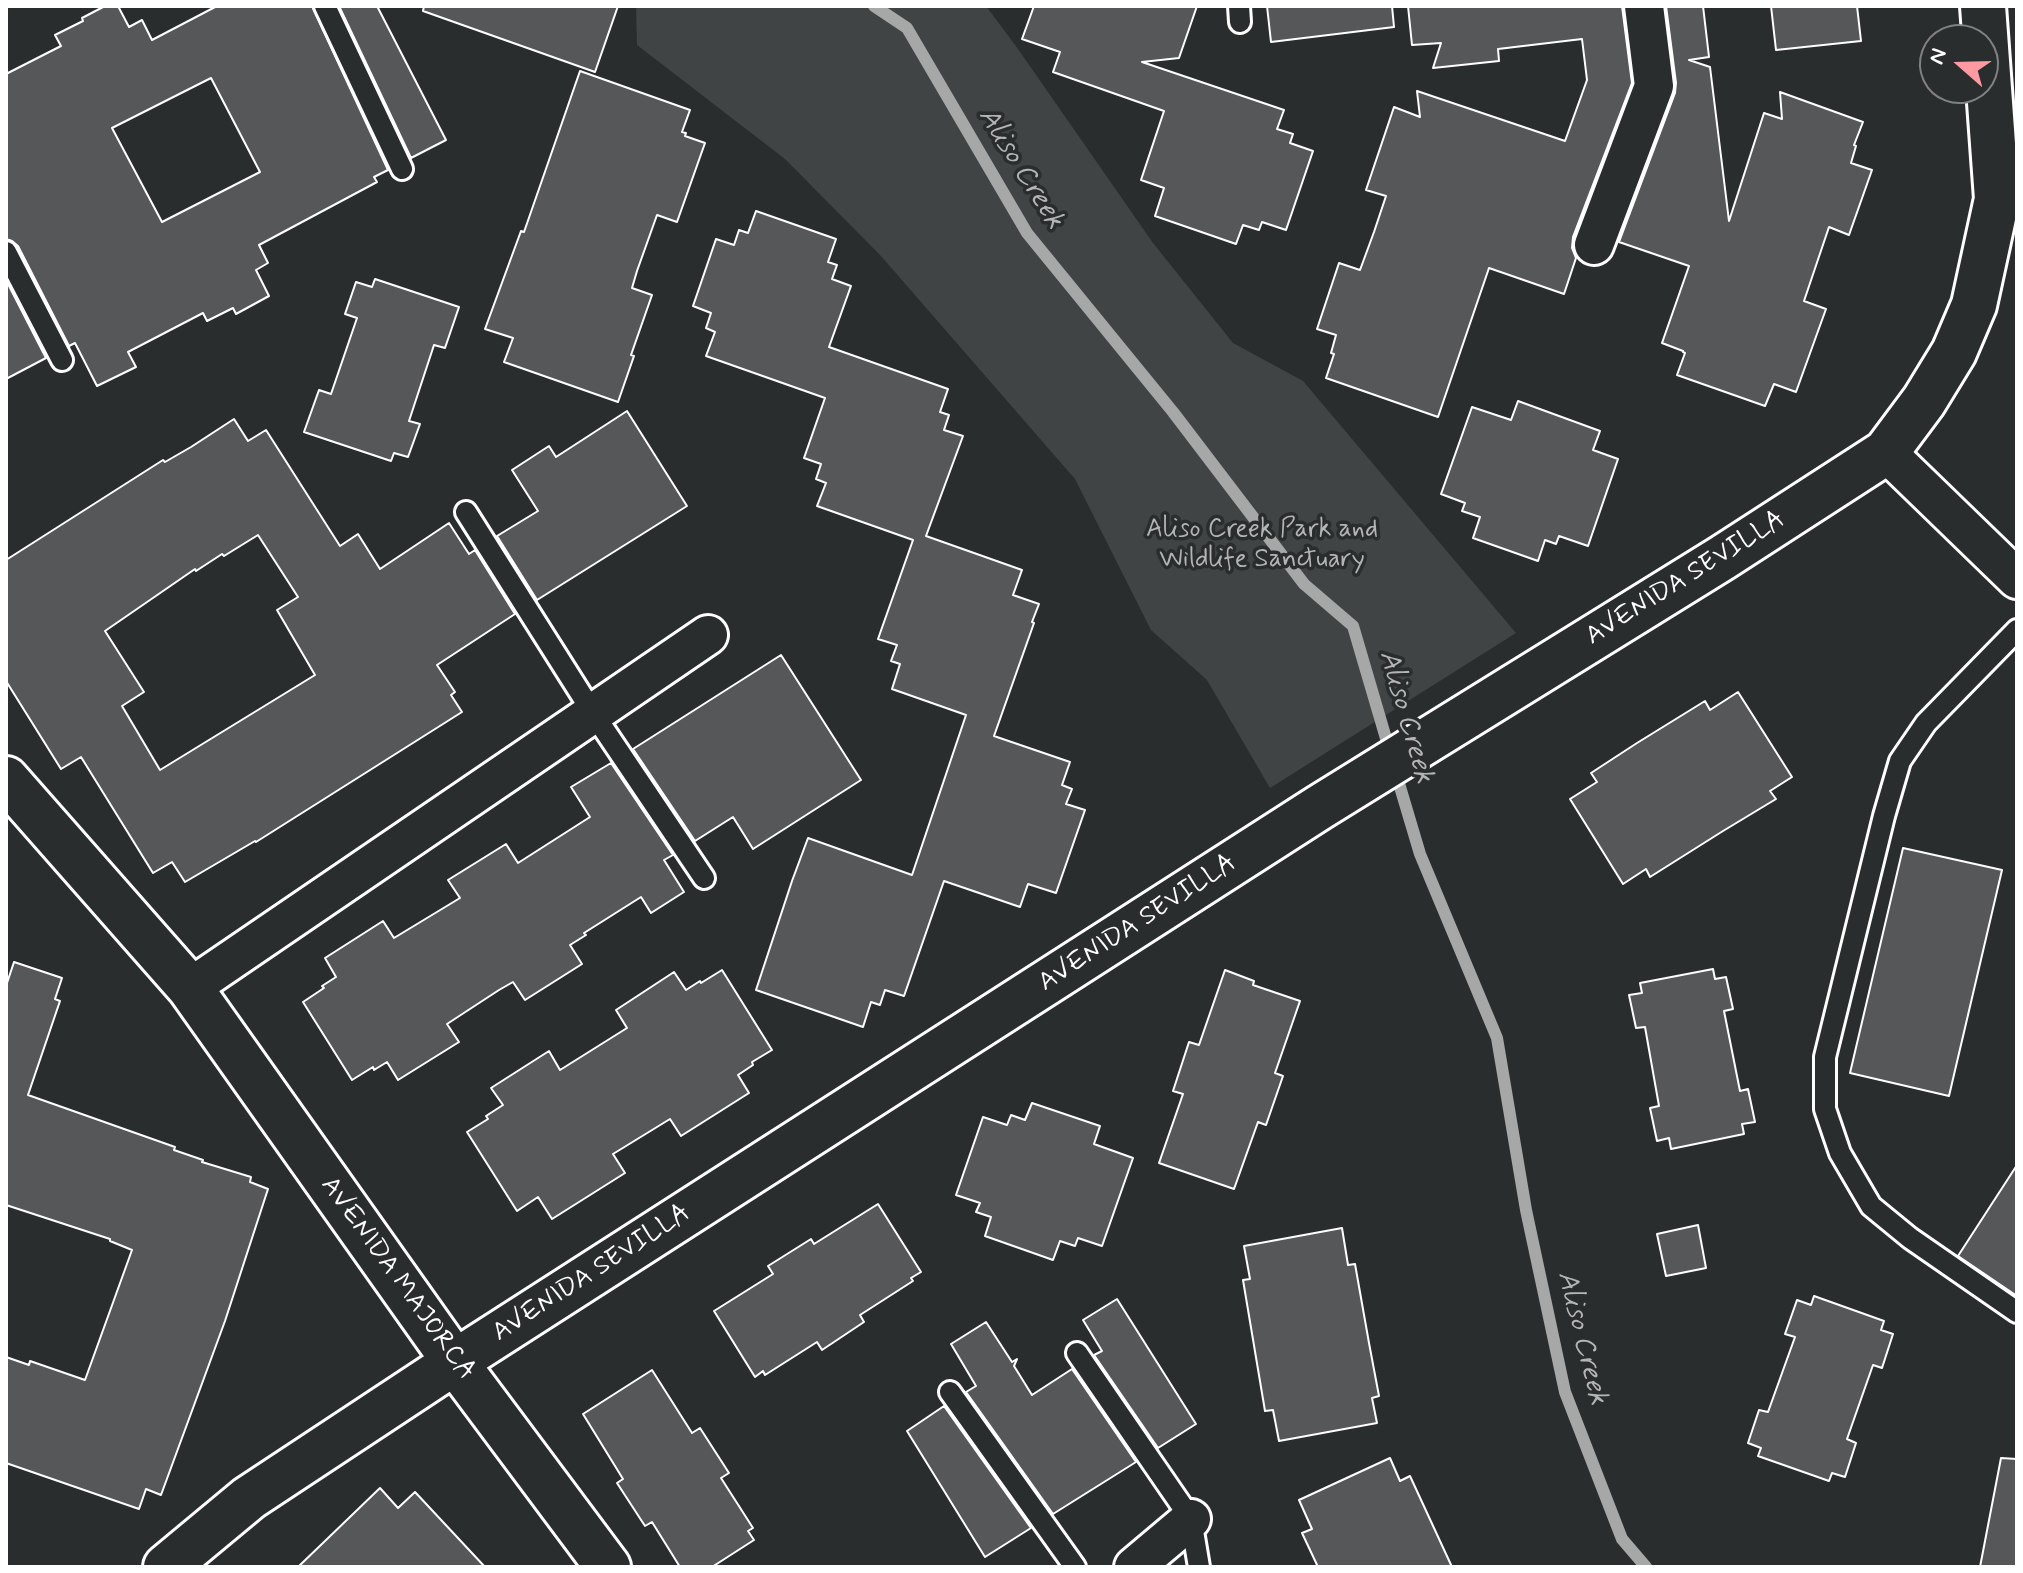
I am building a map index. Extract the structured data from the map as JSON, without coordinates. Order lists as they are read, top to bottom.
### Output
{
  "streets": {
    "street": ["AVENIDA SEVILLA", "AVENIDA MAJORCA"]
  },
  "crossings": [
    ["AVENIDA SEVILLA", "AVENIDA MAJORCA"]
  ],
  "water": ["Aliso Creek"],
  "parks": ["Aliso Creek Park and Wildlife Sanctuary"],
  "north": "left"
}
